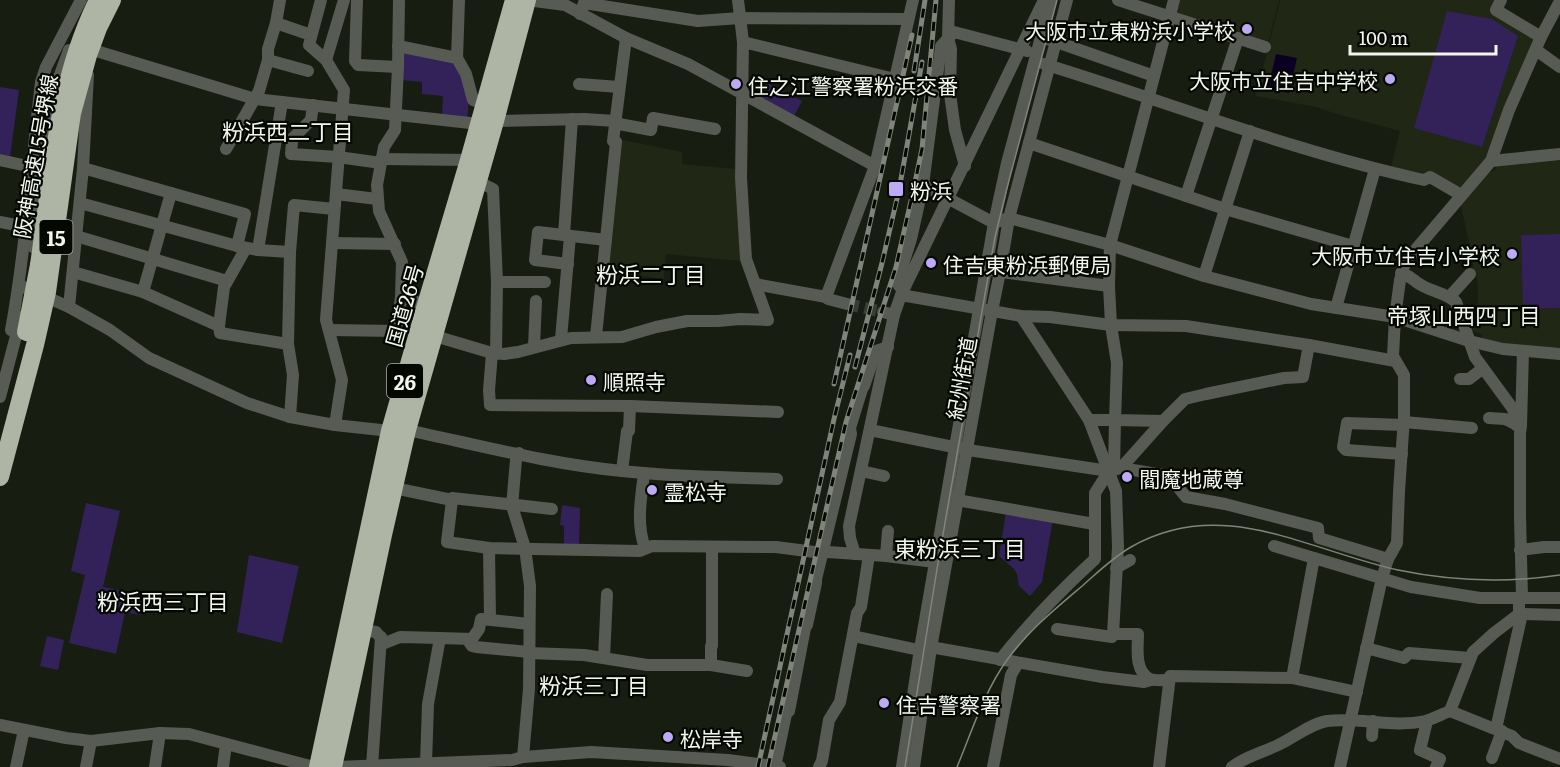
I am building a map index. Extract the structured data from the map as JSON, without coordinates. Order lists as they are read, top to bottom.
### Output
{
  "streets": {
    "highway": [
      "阪神高速15号堺線",
      "15",
      "国道26号",
      "26"
    ],
    "street": ["紀州街道"]
  },
  "districts": [
    "粉浜西二丁目",
    "粉浜二丁目",
    "帝塚山西四丁目",
    "東粉浜三丁目",
    "粉浜西三丁目",
    "粉浜三丁目"
  ],
  "places": {
    "other": [
      "大阪市立東粉浜小学校",
      "大阪市立住吉中学校",
      "住之江警察署粉浜交番",
      "大阪市立住吉小学校",
      "住吉東粉浜郵便局",
      "順照寺",
      "閻魔地蔵尊",
      "霊松寺",
      "住吉警察署",
      "松岸寺"
    ],
    "transit": ["粉浜"]
  },
  "scale_bar": "100 m"
}
